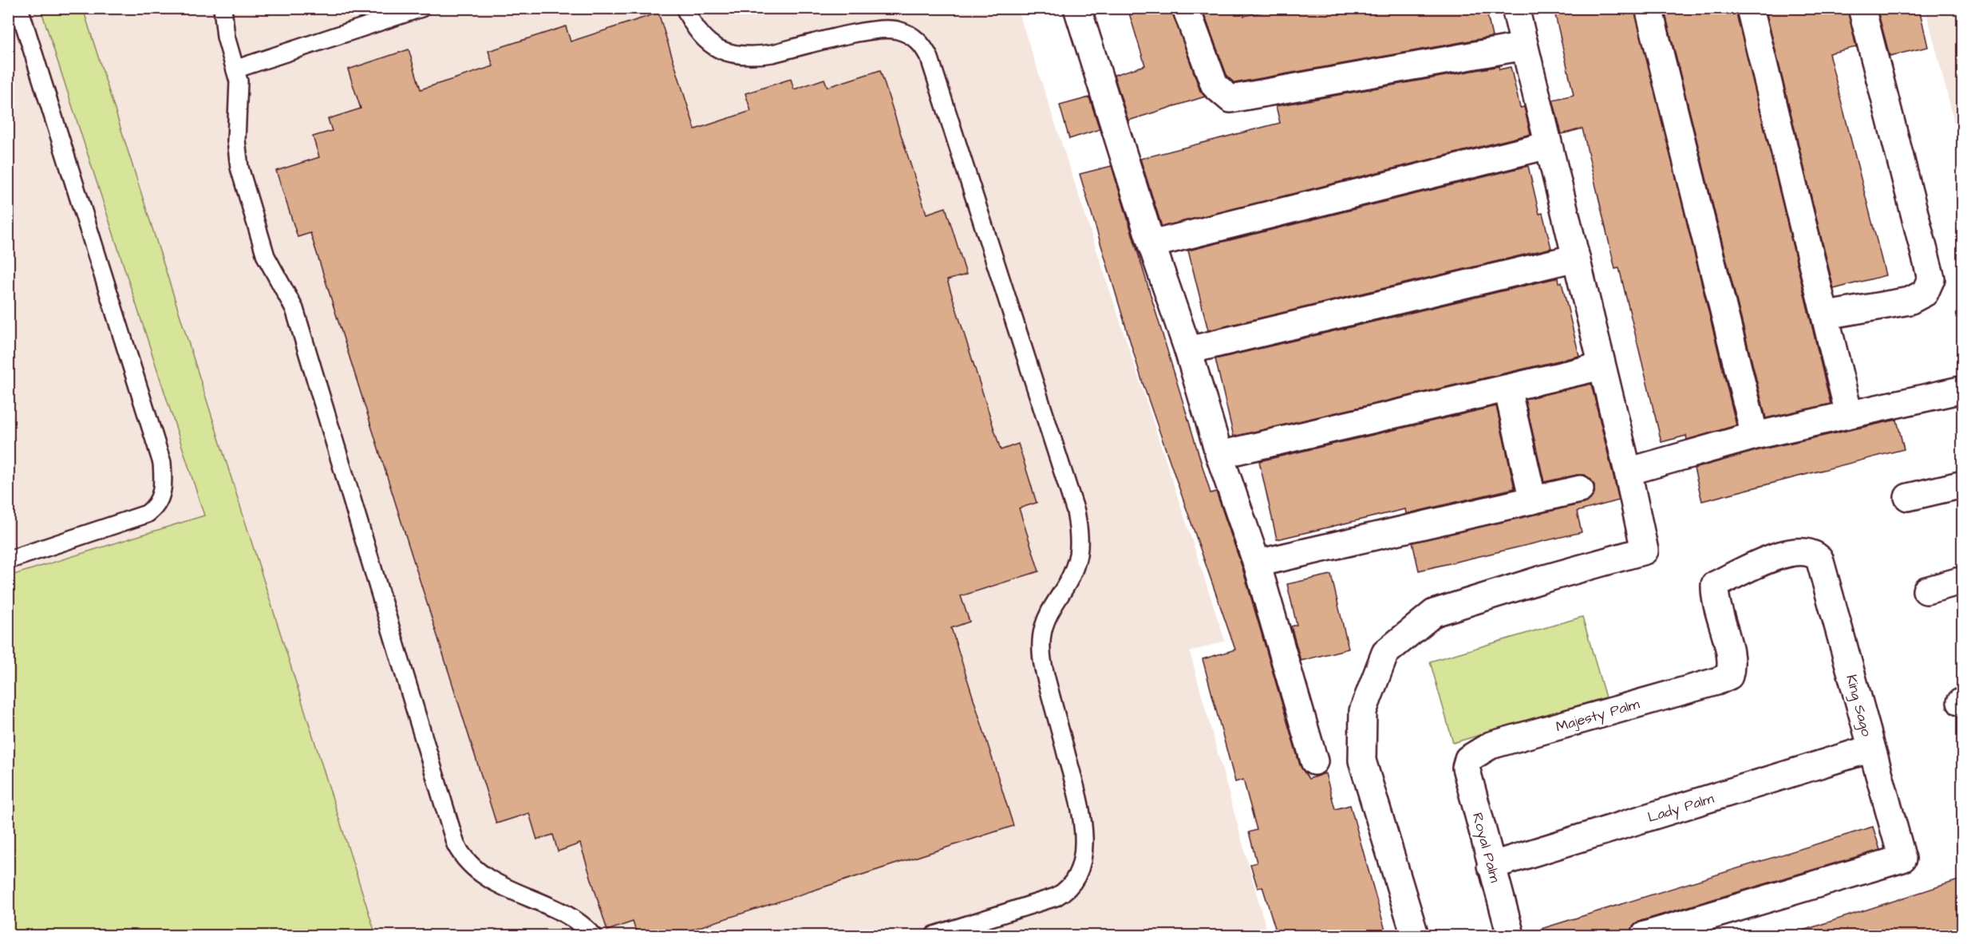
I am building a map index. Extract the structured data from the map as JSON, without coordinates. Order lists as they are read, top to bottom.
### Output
{
  "streets": {
    "street": [
      "King Sago",
      "Majesty Palm",
      "Lady Palm",
      "Royal Palm"
    ]
  },
  "crossings": [
    ["King Sago", "Majesty Palm"],
    ["King Sago", "Lady Palm"],
    ["Majesty Palm", "Royal Palm"],
    ["Lady Palm", "Royal Palm"]
  ]
}
